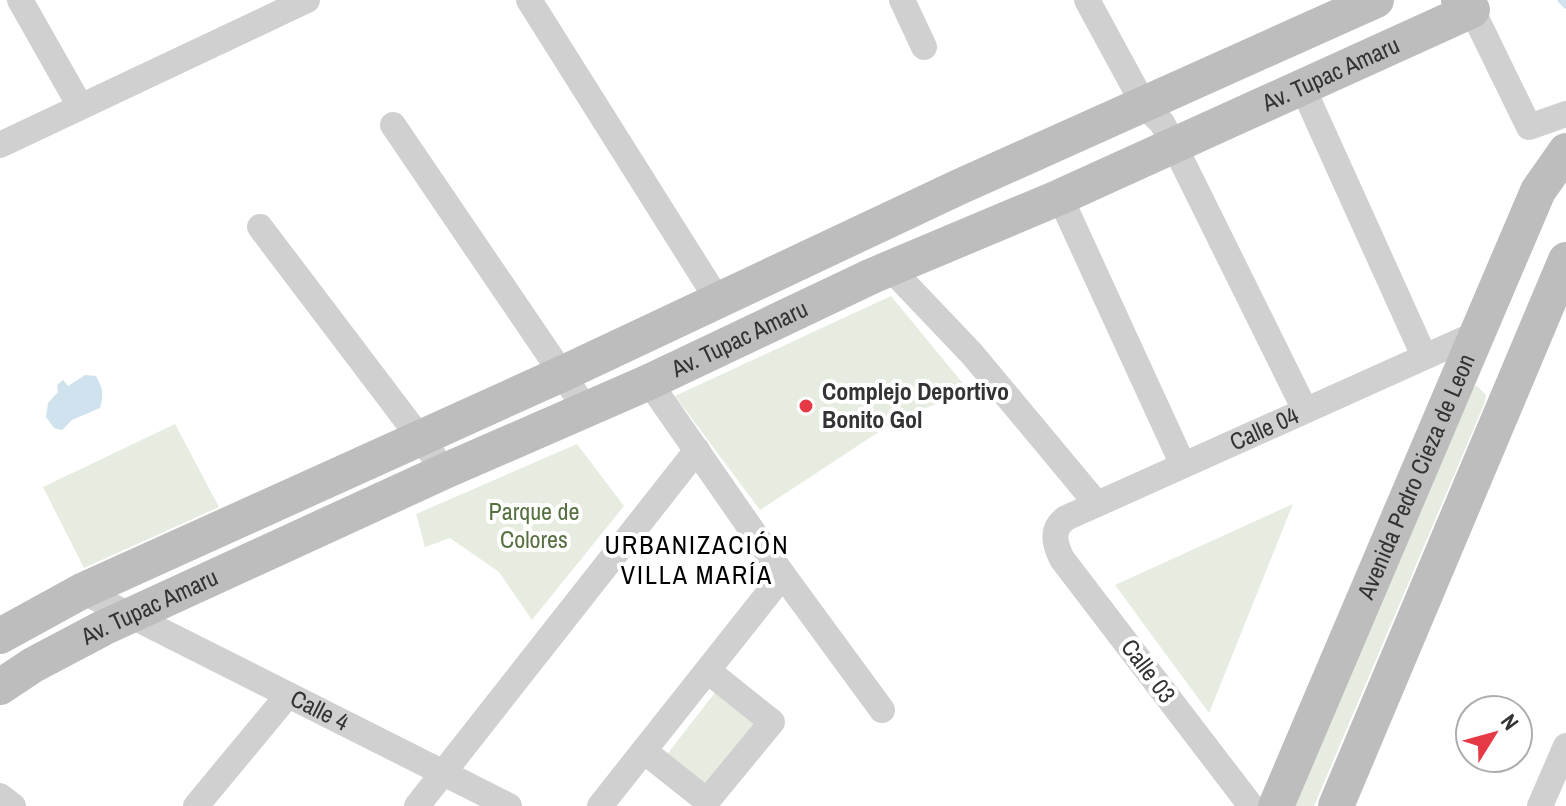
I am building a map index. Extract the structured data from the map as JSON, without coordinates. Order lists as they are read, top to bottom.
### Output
{
  "streets": {
    "street": [
      "Av. Tupac Amaru",
      "Calle 04",
      "Avenida Pedro Cieza de Leon",
      "Calle 03",
      "Calle 4"
    ]
  },
  "crossings": [
    ["Av. Tupac Amaru", "Calle 4"],
    ["Calle 04", "Avenida Pedro Cieza de Leon"],
    ["Calle 04", "Calle 03"]
  ],
  "districts": ["URBANIZACIÓN VILLA MARÍA"],
  "parks": ["Parque de Colores"],
  "places": ["Complejo Deportivo Bonito Gol"],
  "north": "top right"
}
